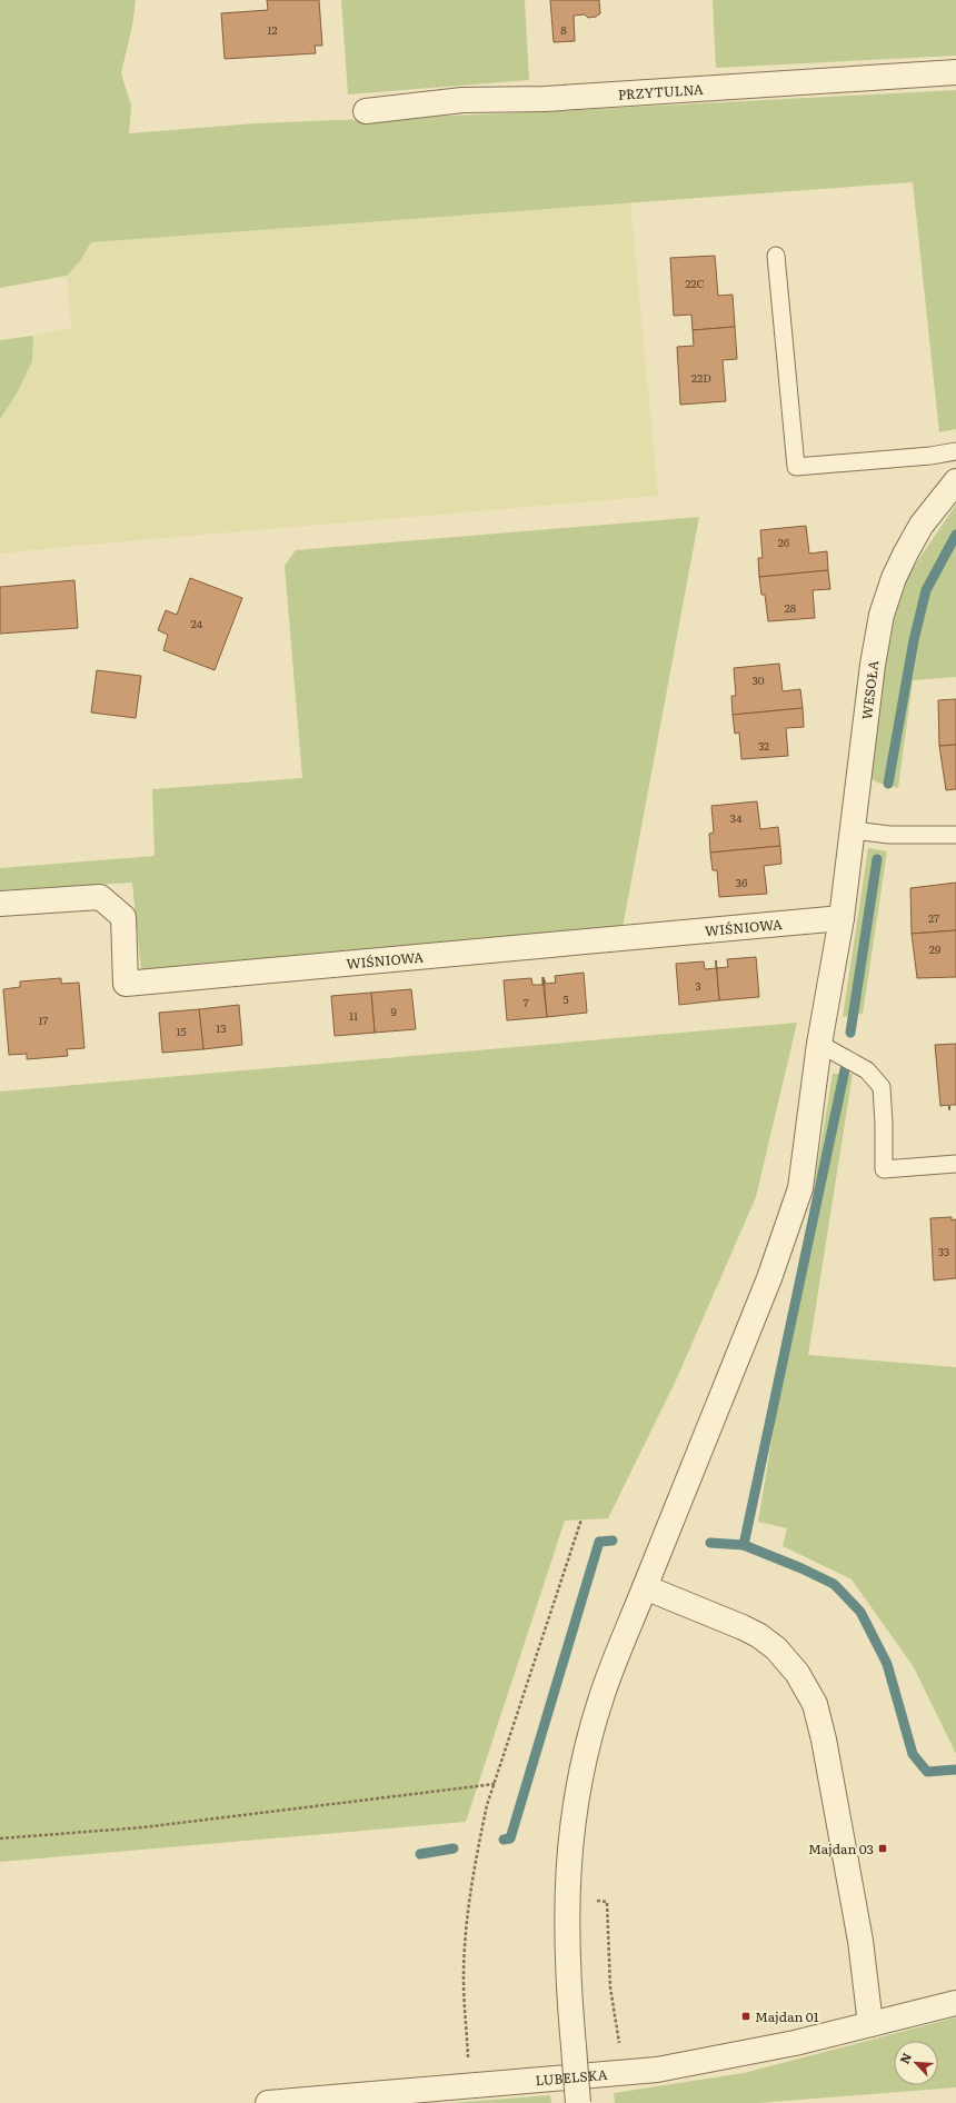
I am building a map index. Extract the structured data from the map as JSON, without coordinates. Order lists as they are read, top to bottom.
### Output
{
  "streets": {
    "street": [
      "PRZYTULNA",
      "WESOŁA",
      "WIŚNIOWA",
      "LUBELSKA"
    ]
  },
  "crossings": [
    ["WESOŁA", "WIŚNIOWA"]
  ],
  "places": {
    "transit": ["Majdan 03", "Majdan 01"]
  },
  "house_numbers": [
    "12",
    "8",
    "22C",
    "22D",
    "26",
    "28",
    "24",
    "30",
    "32",
    "34",
    "36",
    "27",
    "29",
    "3",
    "5",
    "7",
    "9",
    "11",
    "17",
    "13",
    "15",
    "33"
  ],
  "north": "top left"
}
